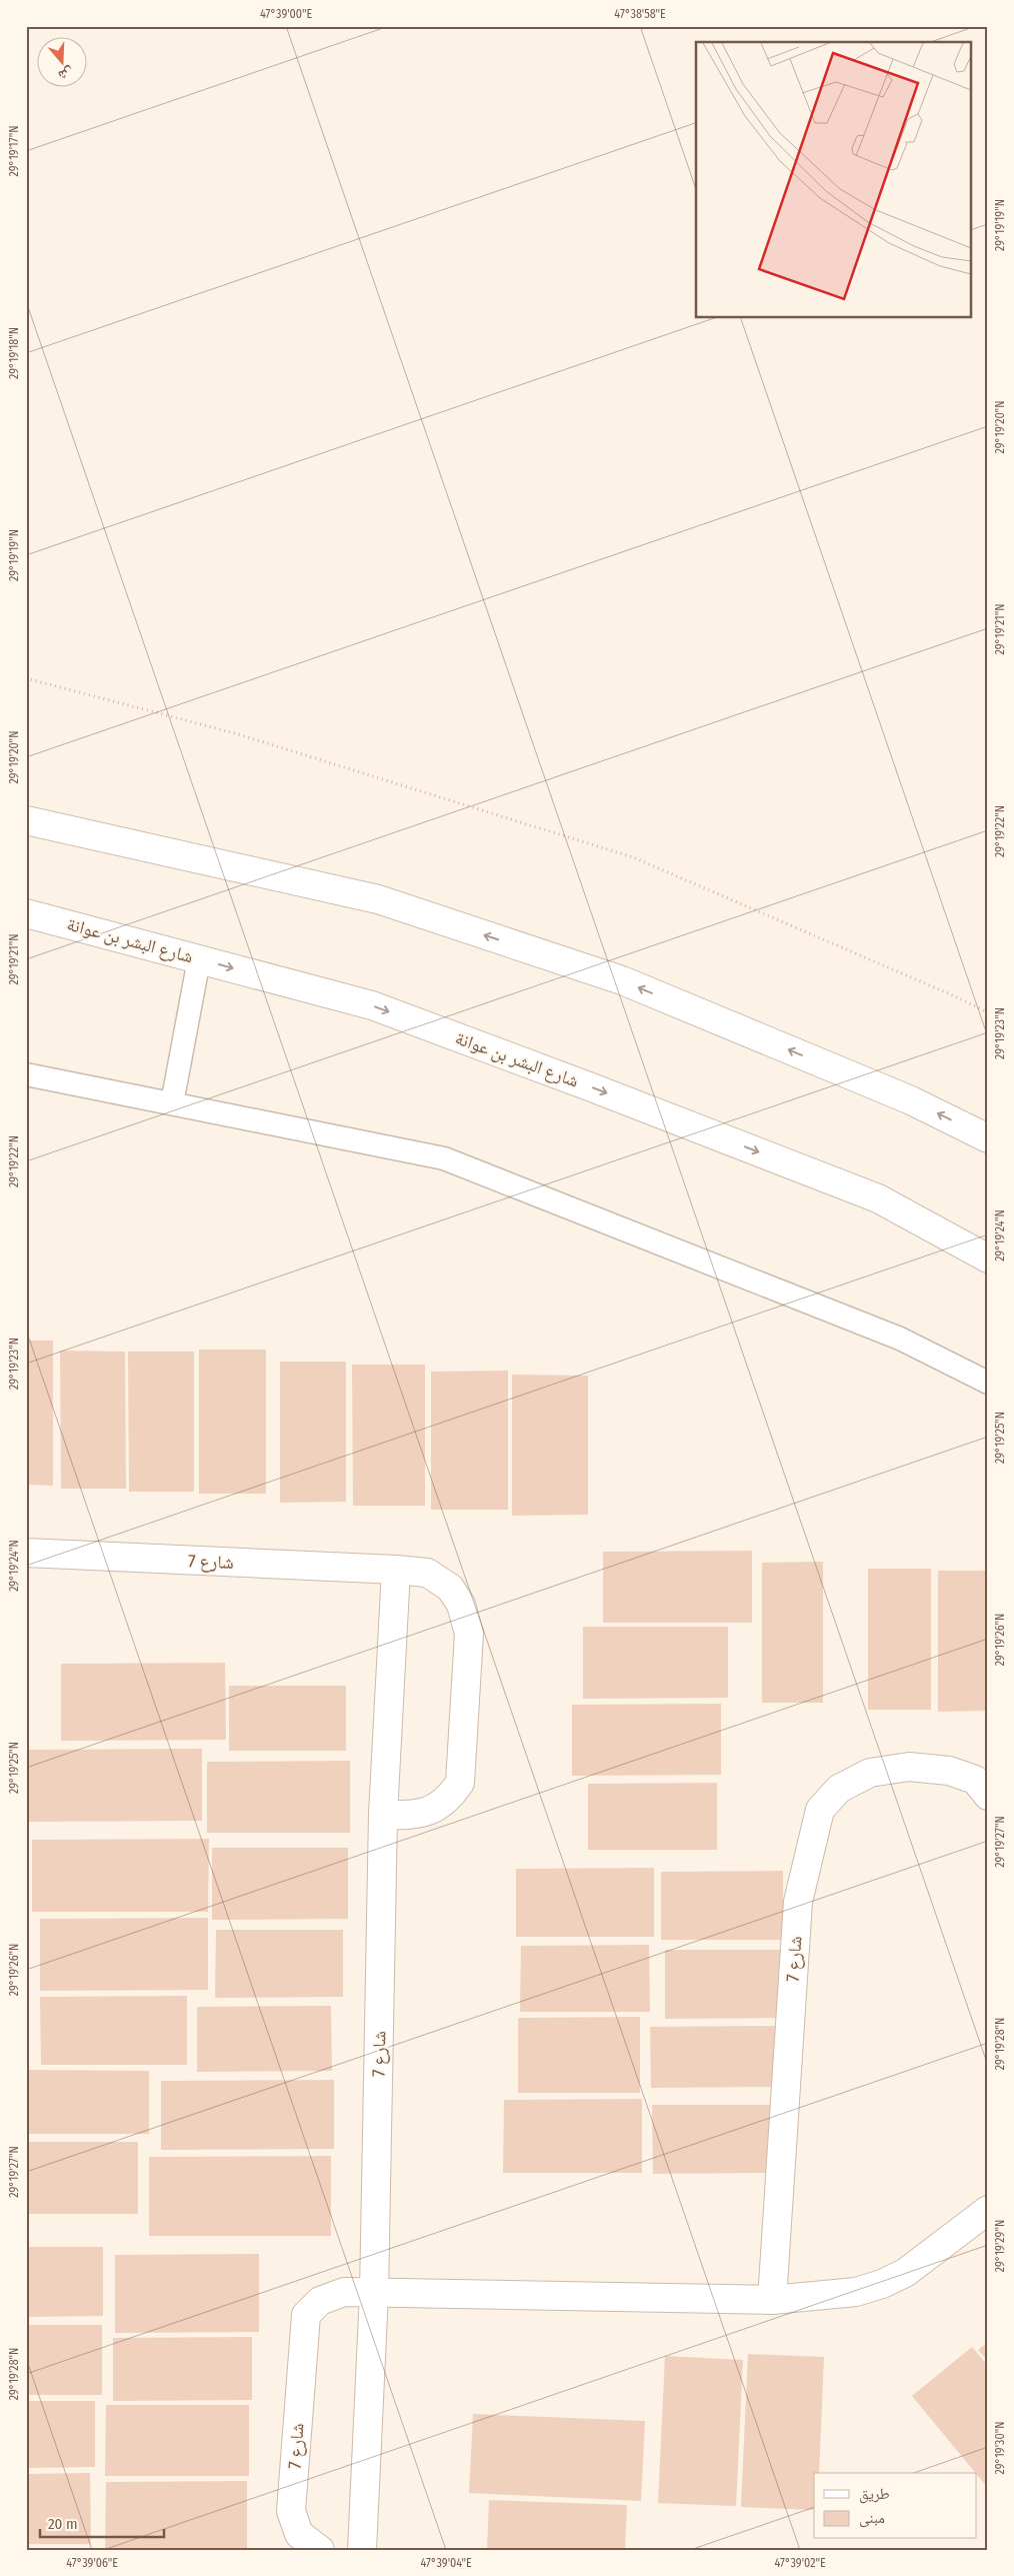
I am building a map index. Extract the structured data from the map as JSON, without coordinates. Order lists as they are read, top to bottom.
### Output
{
  "streets": {
    "street": ["شارع البشر بن عوانة", "شارع 7"]
  },
  "legend": ["طريق", "مبنى"],
  "scale_bar": "20 m",
  "north": "bottom",
  "coordinates": [
    "47°39'00\"E",
    "47°38'58\"E",
    "29°19'17\"N",
    "29°19'19\"N",
    "29°19'18\"N",
    "29°19'20\"N",
    "29°19'21\"N",
    "29°19'22\"N",
    "29°19'23\"N",
    "29°19'24\"N",
    "29°19'25\"N",
    "29°19'26\"N",
    "29°19'27\"N",
    "29°19'28\"N",
    "29°19'29\"N",
    "29°19'30\"N",
    "47°39'06\"E",
    "47°39'04\"E",
    "47°39'02\"E"
  ]
}
